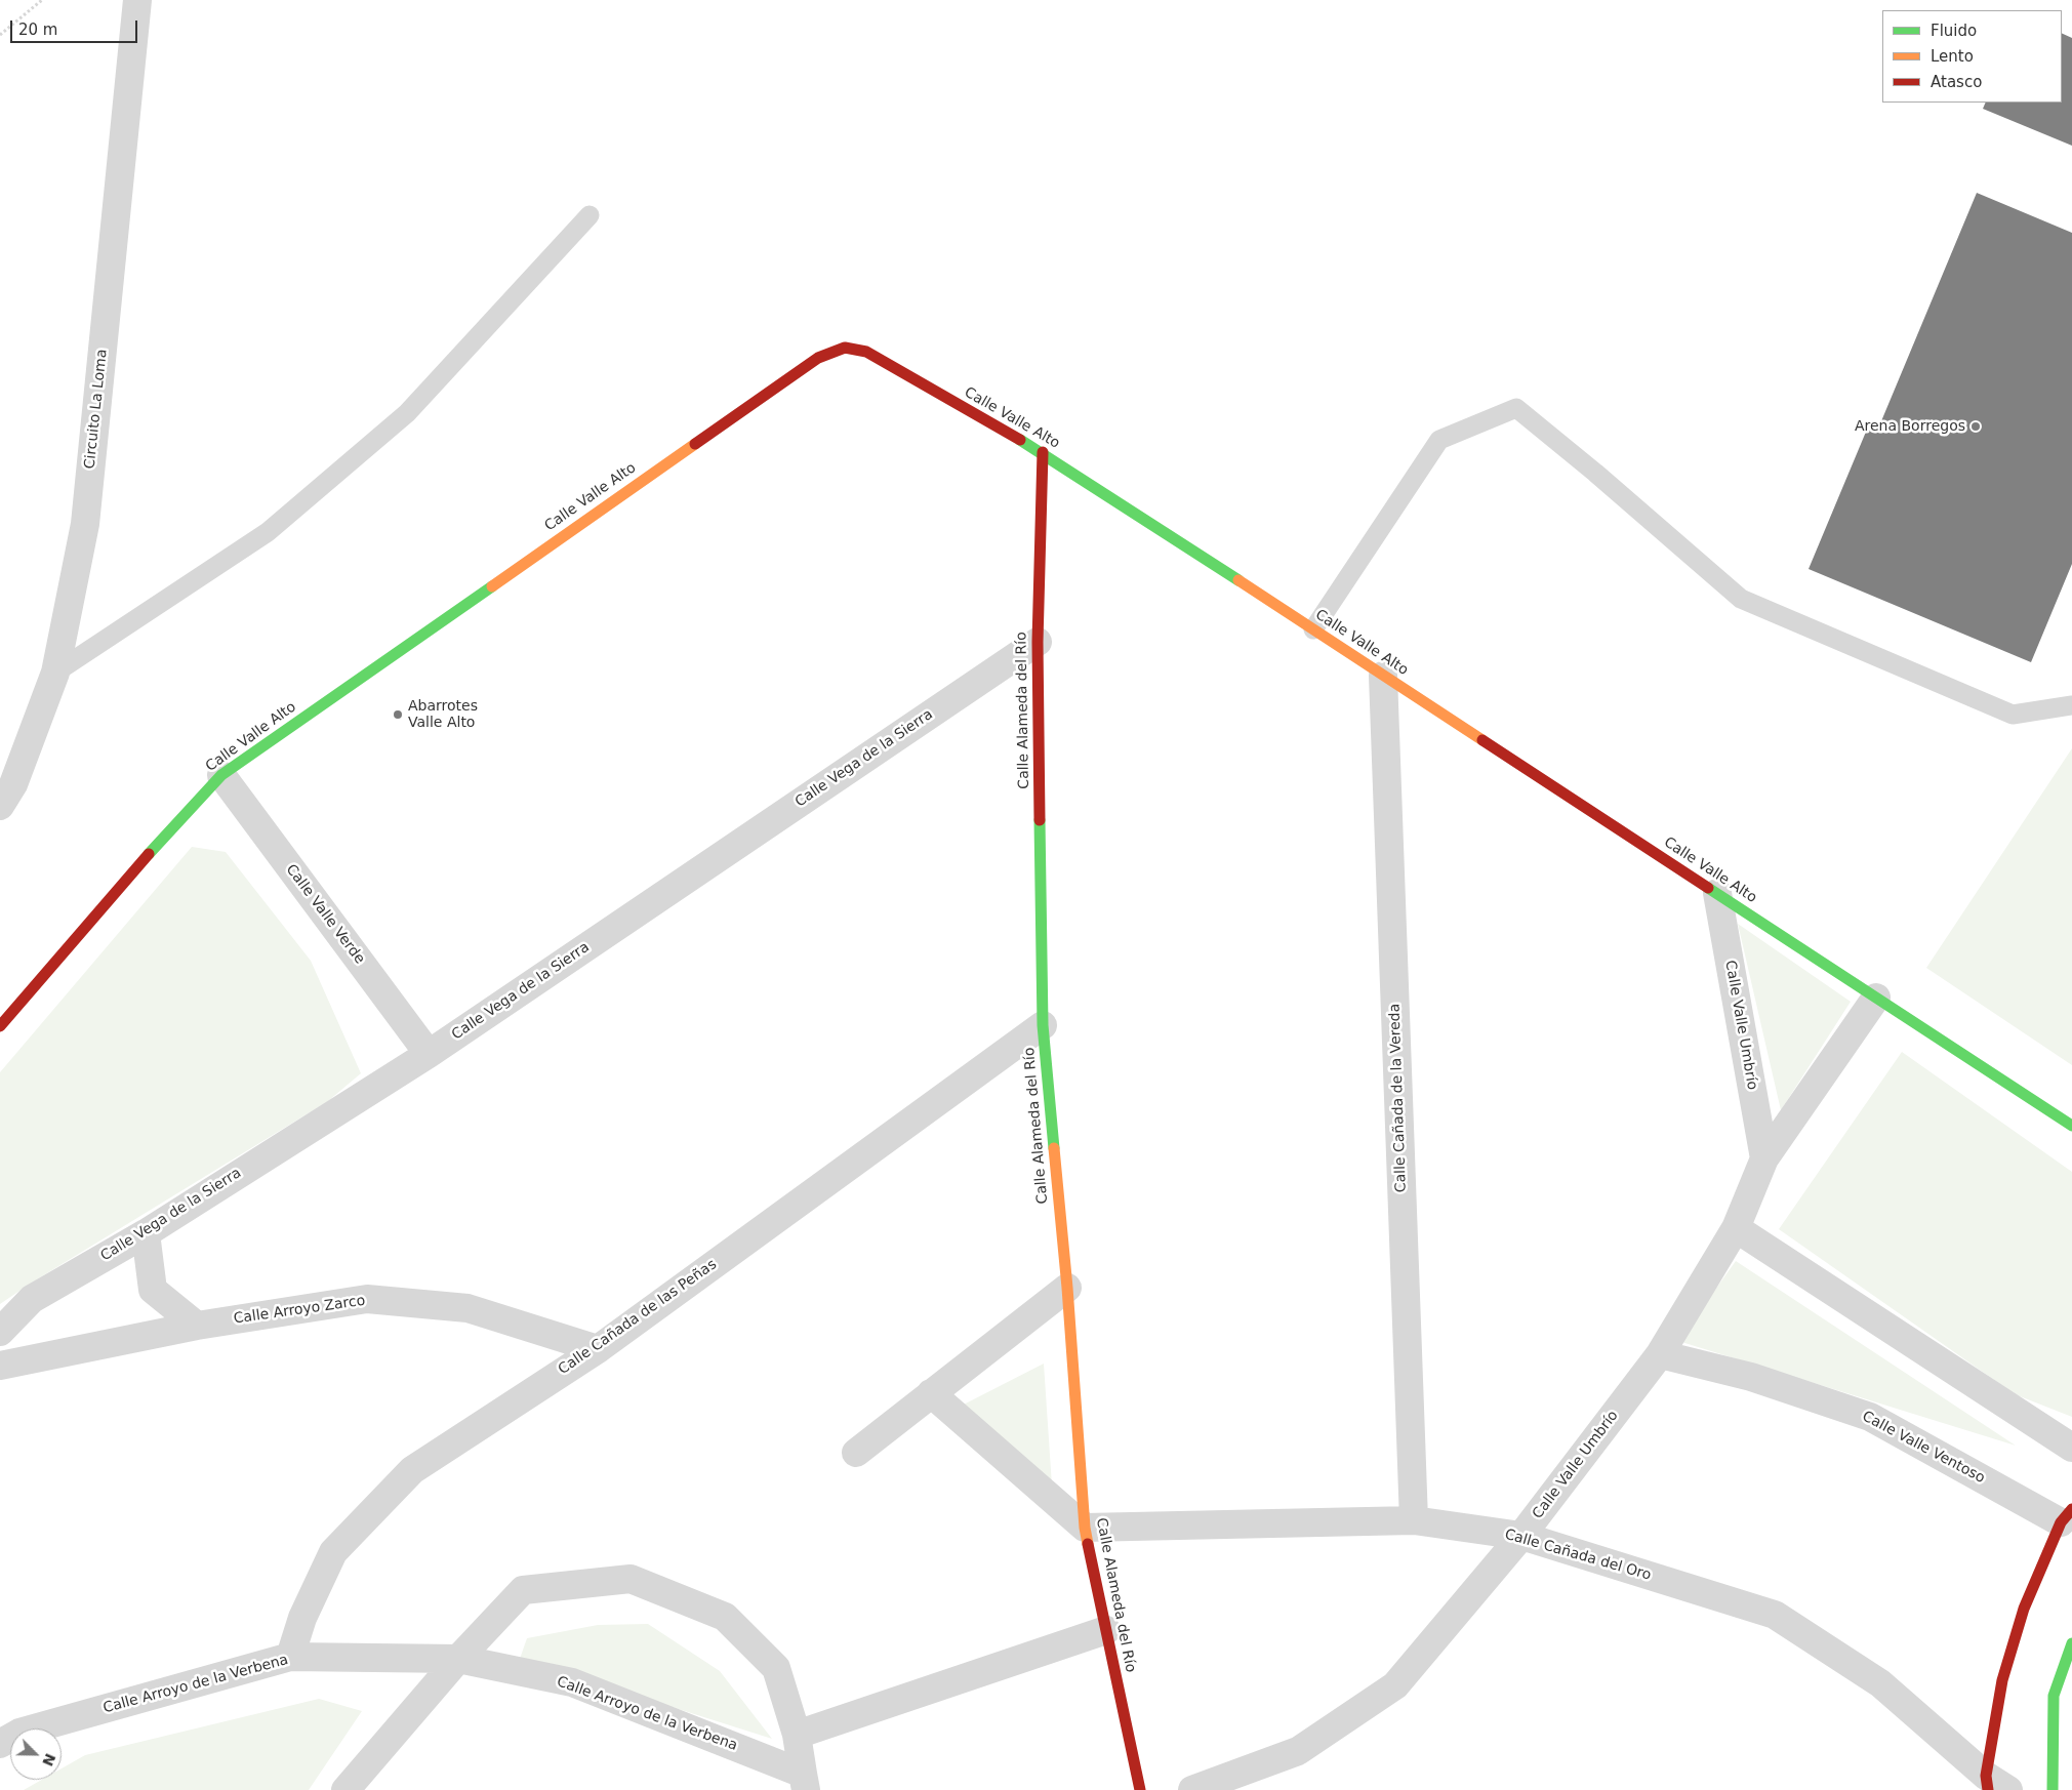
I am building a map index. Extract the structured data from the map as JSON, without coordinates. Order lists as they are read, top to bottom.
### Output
{
  "streets": {
    "street": [
      "Circuito La Loma",
      "Calle Valle Alto",
      "Calle Alameda del Río",
      "Calle Vega de la Sierra",
      "Calle Valle Verde",
      "Calle Valle Umbrío",
      "Calle Cañada de la Vereda",
      "Calle Arroyo Zarco",
      "Calle Cañada de las Peñas",
      "Calle Valle Ventoso",
      "Calle Cañada del Oro",
      "Calle Arroyo de la Verbena"
    ]
  },
  "crossings": [
    ["Calle Valle Alto", "Calle Alameda del Río"],
    ["Calle Valle Alto", "Calle Valle Verde"],
    ["Calle Valle Alto", "Calle Valle Umbrío"],
    ["Calle Valle Alto", "Calle Cañada de la Vereda"],
    ["Calle Alameda del Río", "Calle Vega de la Sierra"],
    ["Calle Alameda del Río", "Calle Cañada de las Peñas"],
    ["Calle Alameda del Río", "Calle Cañada del Oro"],
    ["Calle Vega de la Sierra", "Calle Valle Verde"],
    ["Calle Valle Umbrío", "Calle Valle Ventoso"],
    ["Calle Valle Umbrío", "Calle Cañada del Oro"],
    ["Calle Cañada de la Vereda", "Calle Cañada del Oro"],
    ["Calle Arroyo Zarco", "Calle Cañada de las Peñas"],
    ["Calle Cañada de las Peñas", "Calle Arroyo de la Verbena"]
  ],
  "places": ["Arena Borregos", "Abarrotes Valle Alto"],
  "legend": ["Fluido", "Lento", "Atasco"],
  "scale_bar": "20 m",
  "north": "bottom right"
}
